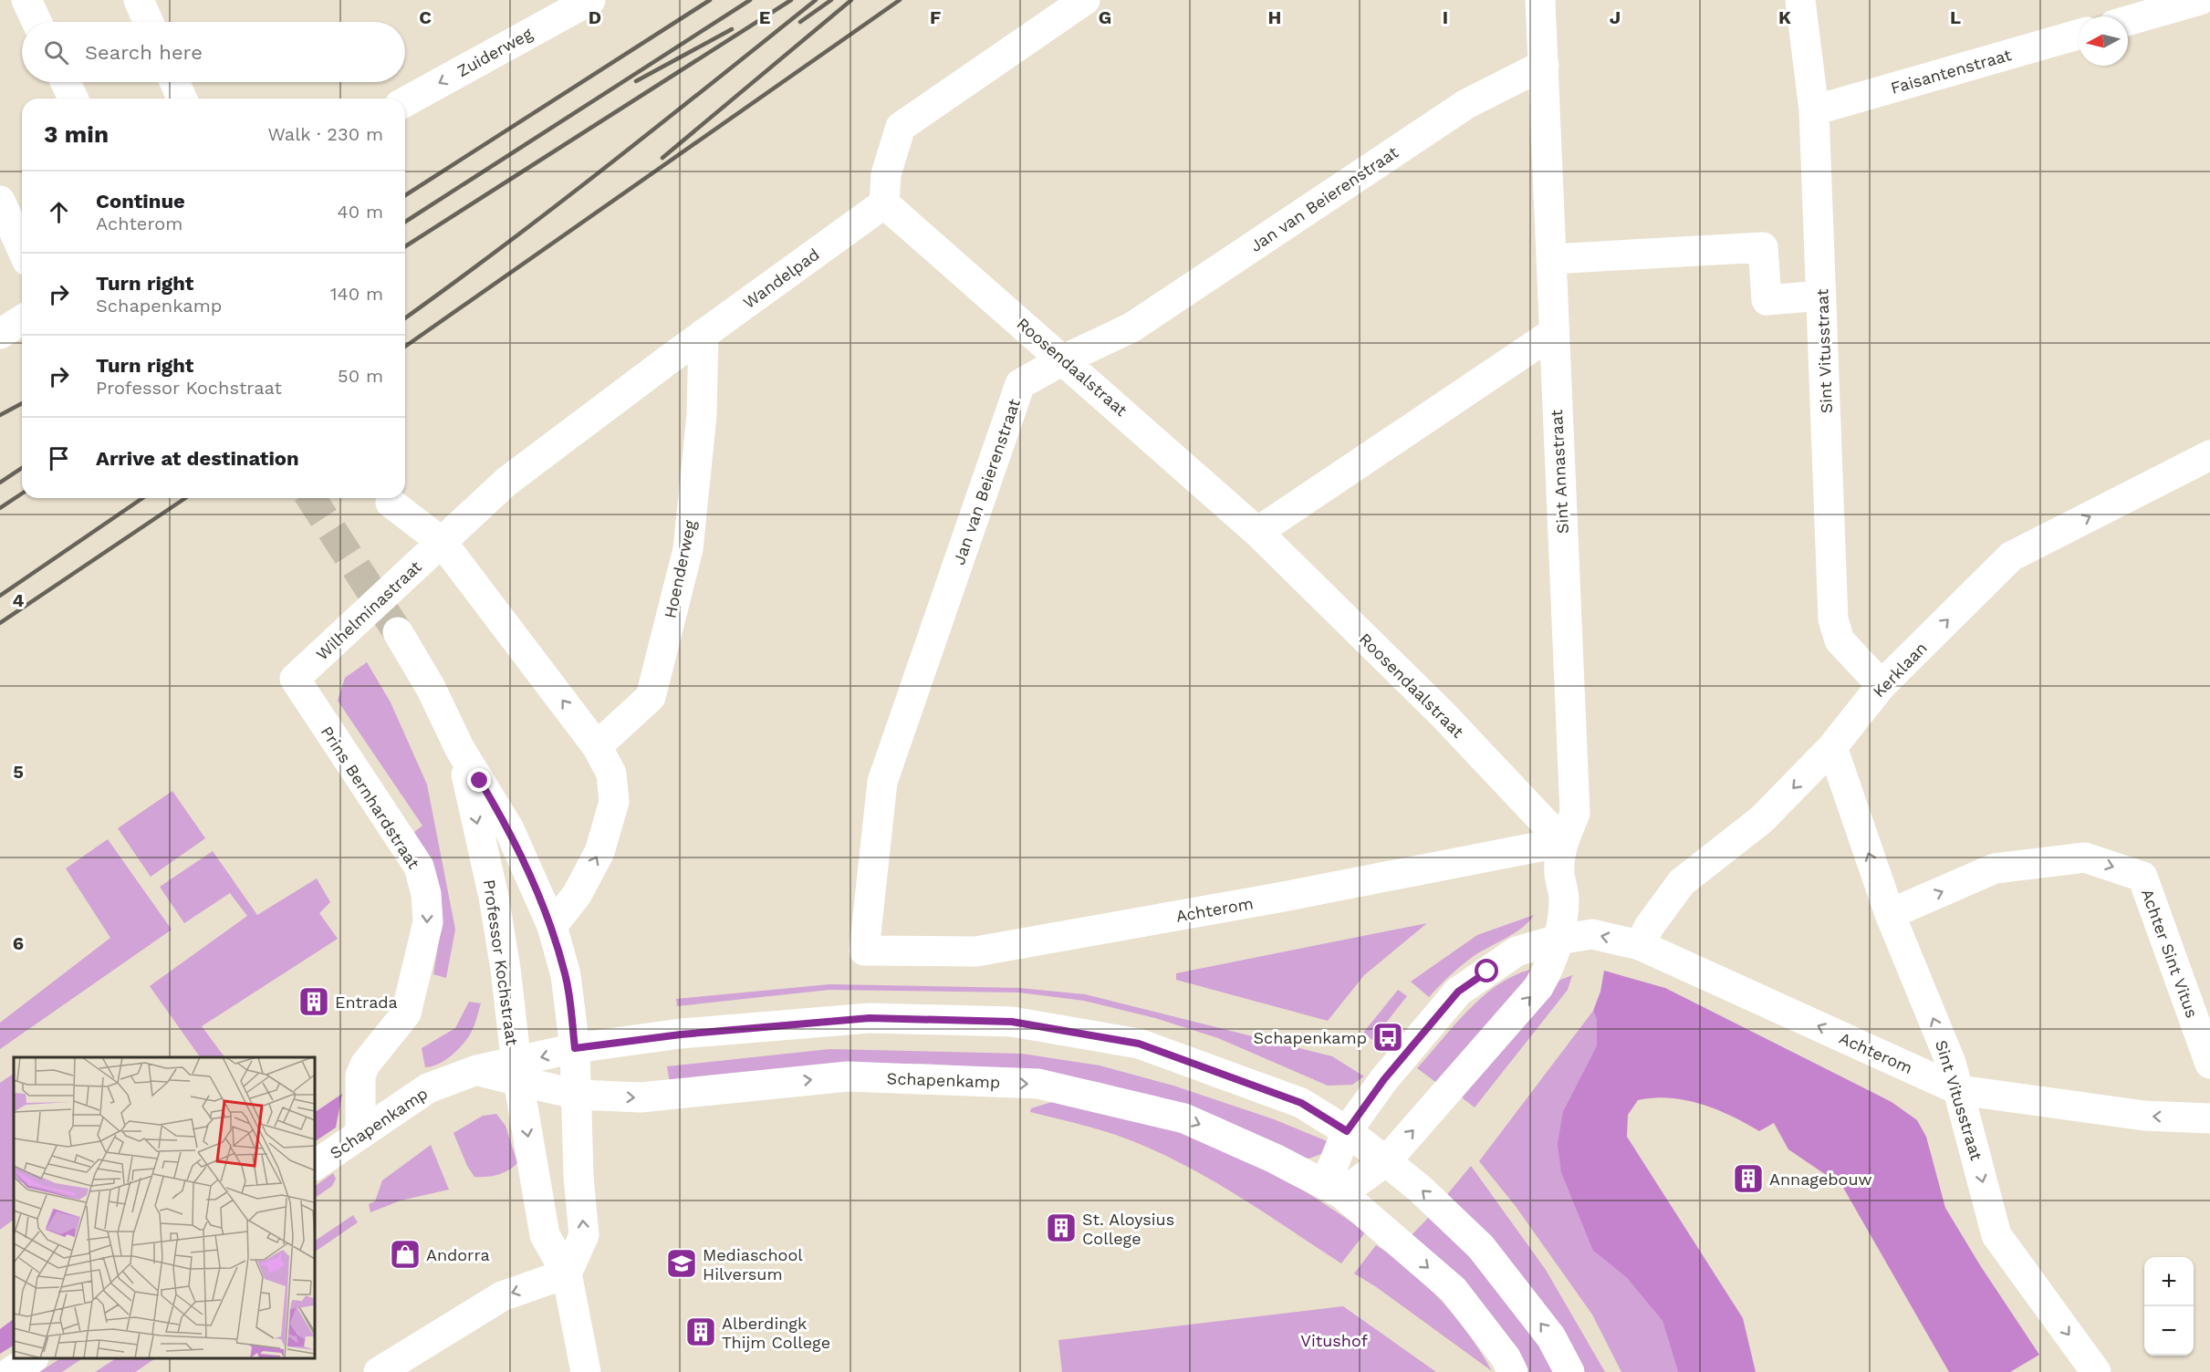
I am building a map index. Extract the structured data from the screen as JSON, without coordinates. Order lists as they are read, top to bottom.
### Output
{
  "streets": {
    "street": [
      "Zuiderweg",
      "Faisantenstraat",
      "Jan van Beierenstraat",
      "Wandelpad",
      "Sint Vitusstraat",
      "Roosendaalstraat",
      "Sint Annastraat",
      "Hoenderweg",
      "Wilhelminastraat",
      "Kerklaan",
      "Prins Bernhardstraat",
      "Achterom",
      "Achter Sint Vitus",
      "Professor Kochstraat",
      "Schapenkamp"
    ]
  },
  "crossings": [
    ["Faisantenstraat", "Sint Vitusstraat"],
    ["Jan van Beierenstraat", "Roosendaalstraat"],
    ["Jan van Beierenstraat", "Sint Annastraat"],
    ["Jan van Beierenstraat", "Achterom"],
    ["Wandelpad", "Roosendaalstraat"],
    ["Wandelpad", "Hoenderweg"],
    ["Wandelpad", "Wilhelminastraat"],
    ["Sint Vitusstraat", "Kerklaan"],
    ["Sint Vitusstraat", "Achterom"],
    ["Sint Vitusstraat", "Achter Sint Vitus"],
    ["Roosendaalstraat", "Sint Annastraat"],
    ["Roosendaalstraat", "Achterom"],
    ["Sint Annastraat", "Achterom"],
    ["Wilhelminastraat", "Prins Bernhardstraat"],
    ["Kerklaan", "Achterom"],
    ["Prins Bernhardstraat", "Schapenkamp"],
    ["Achterom", "Schapenkamp"],
    ["Professor Kochstraat", "Schapenkamp"]
  ],
  "one_way": ["Zuiderweg", "Prins Bernhardstraat", "Achterom"],
  "parks": ["Vitushof"],
  "places": {
    "building": [
      "Entrada",
      "Annagebouw",
      "St. Aloysius College",
      "Alberdingk Thijm College"
    ],
    "bus stop": ["Schapenkamp"],
    "shop": ["Andorra"],
    "school or university": ["Mediaschool Hilversum"]
  },
  "north": "left",
  "page": {
    "search": "Search here",
    "heading": ["3 min", "Walk · 230 m"],
    "list": [
      ["Continue", "Achterom", "40 m"],
      ["Turn right", "Schapenkamp", "140 m"],
      ["Turn right", "Professor Kochstraat", "50 m"],
      "Arrive at destination"
    ],
    "map_buttons": ["+", "−"]
  },
  "grid": {
    "columns": [
      "C",
      "D",
      "E",
      "F",
      "G",
      "H",
      "I",
      "J",
      "K",
      "L"
    ],
    "rows": ["4", "5", "6"]
  }
}
